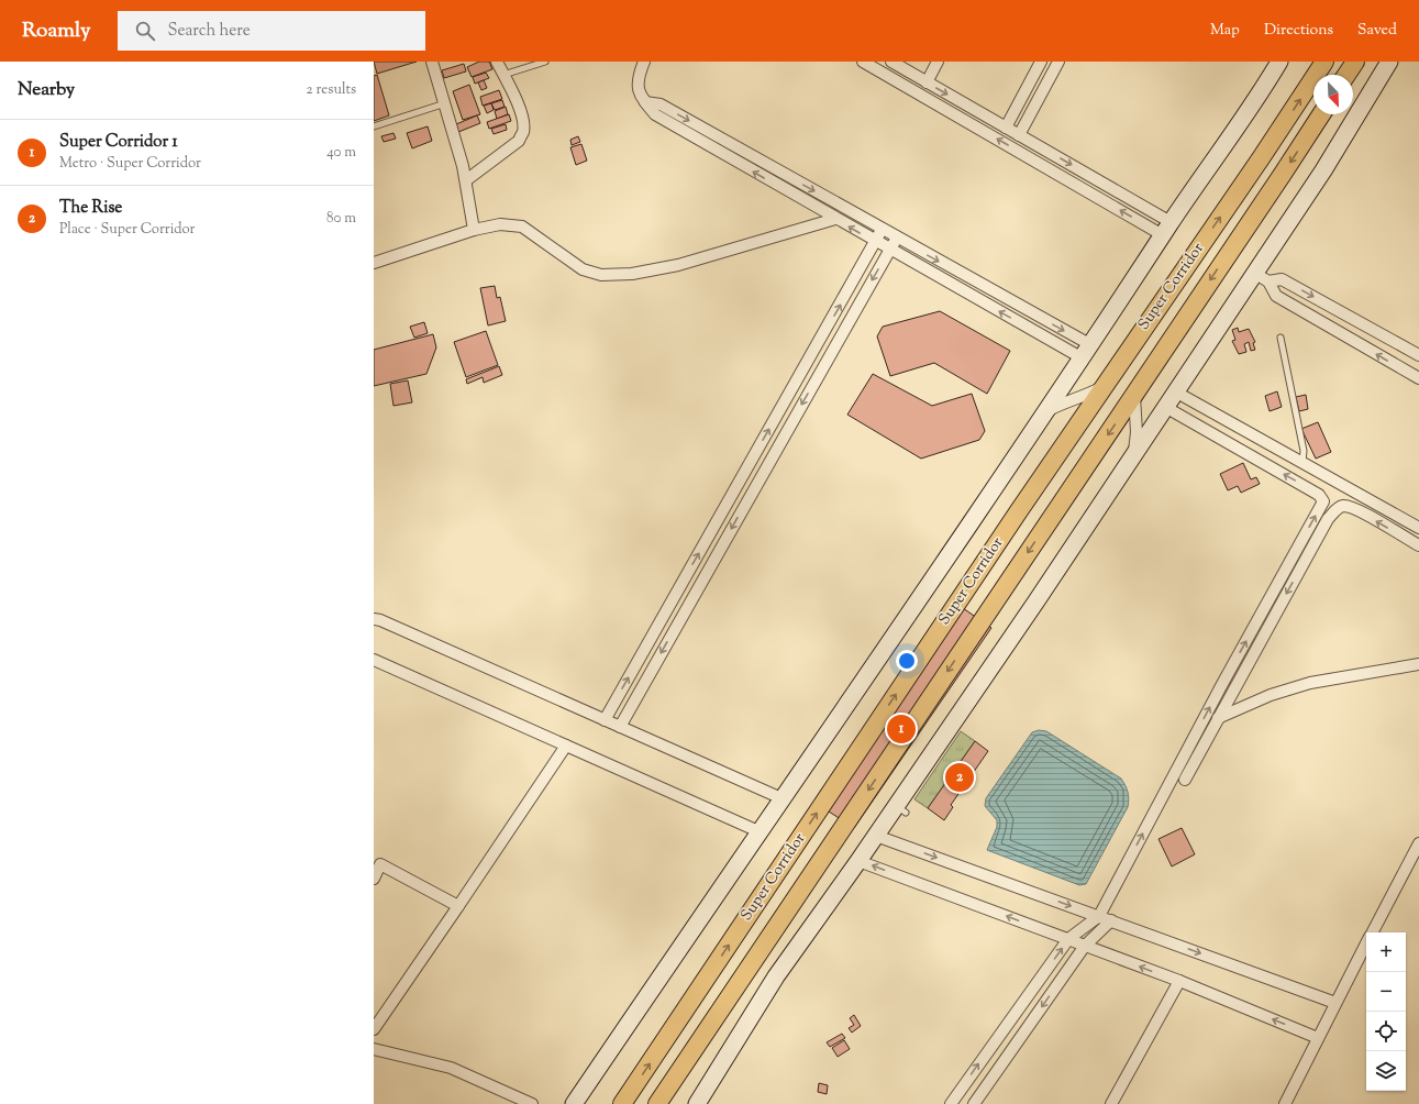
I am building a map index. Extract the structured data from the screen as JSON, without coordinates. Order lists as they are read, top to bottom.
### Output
{
  "streets": {
    "main road": ["Super Corridor"]
  },
  "north": "bottom right",
  "page": {
    "header": "Roamly",
    "search": "Search here",
    "nav": ["Map", "Directions", "Saved"],
    "heading": ["Nearby", "2 results"],
    "list": [
      {
        "mark": "1",
        "name": "Super Corridor 1",
        "note": "Metro · Super Corridor",
        "value": "40 m"
      },
      {
        "mark": "2",
        "name": "The Rise",
        "note": "Place · Super Corridor",
        "value": "80 m"
      }
    ],
    "pins": ["1", "2"],
    "map_buttons": ["+", "−"]
  }
}
